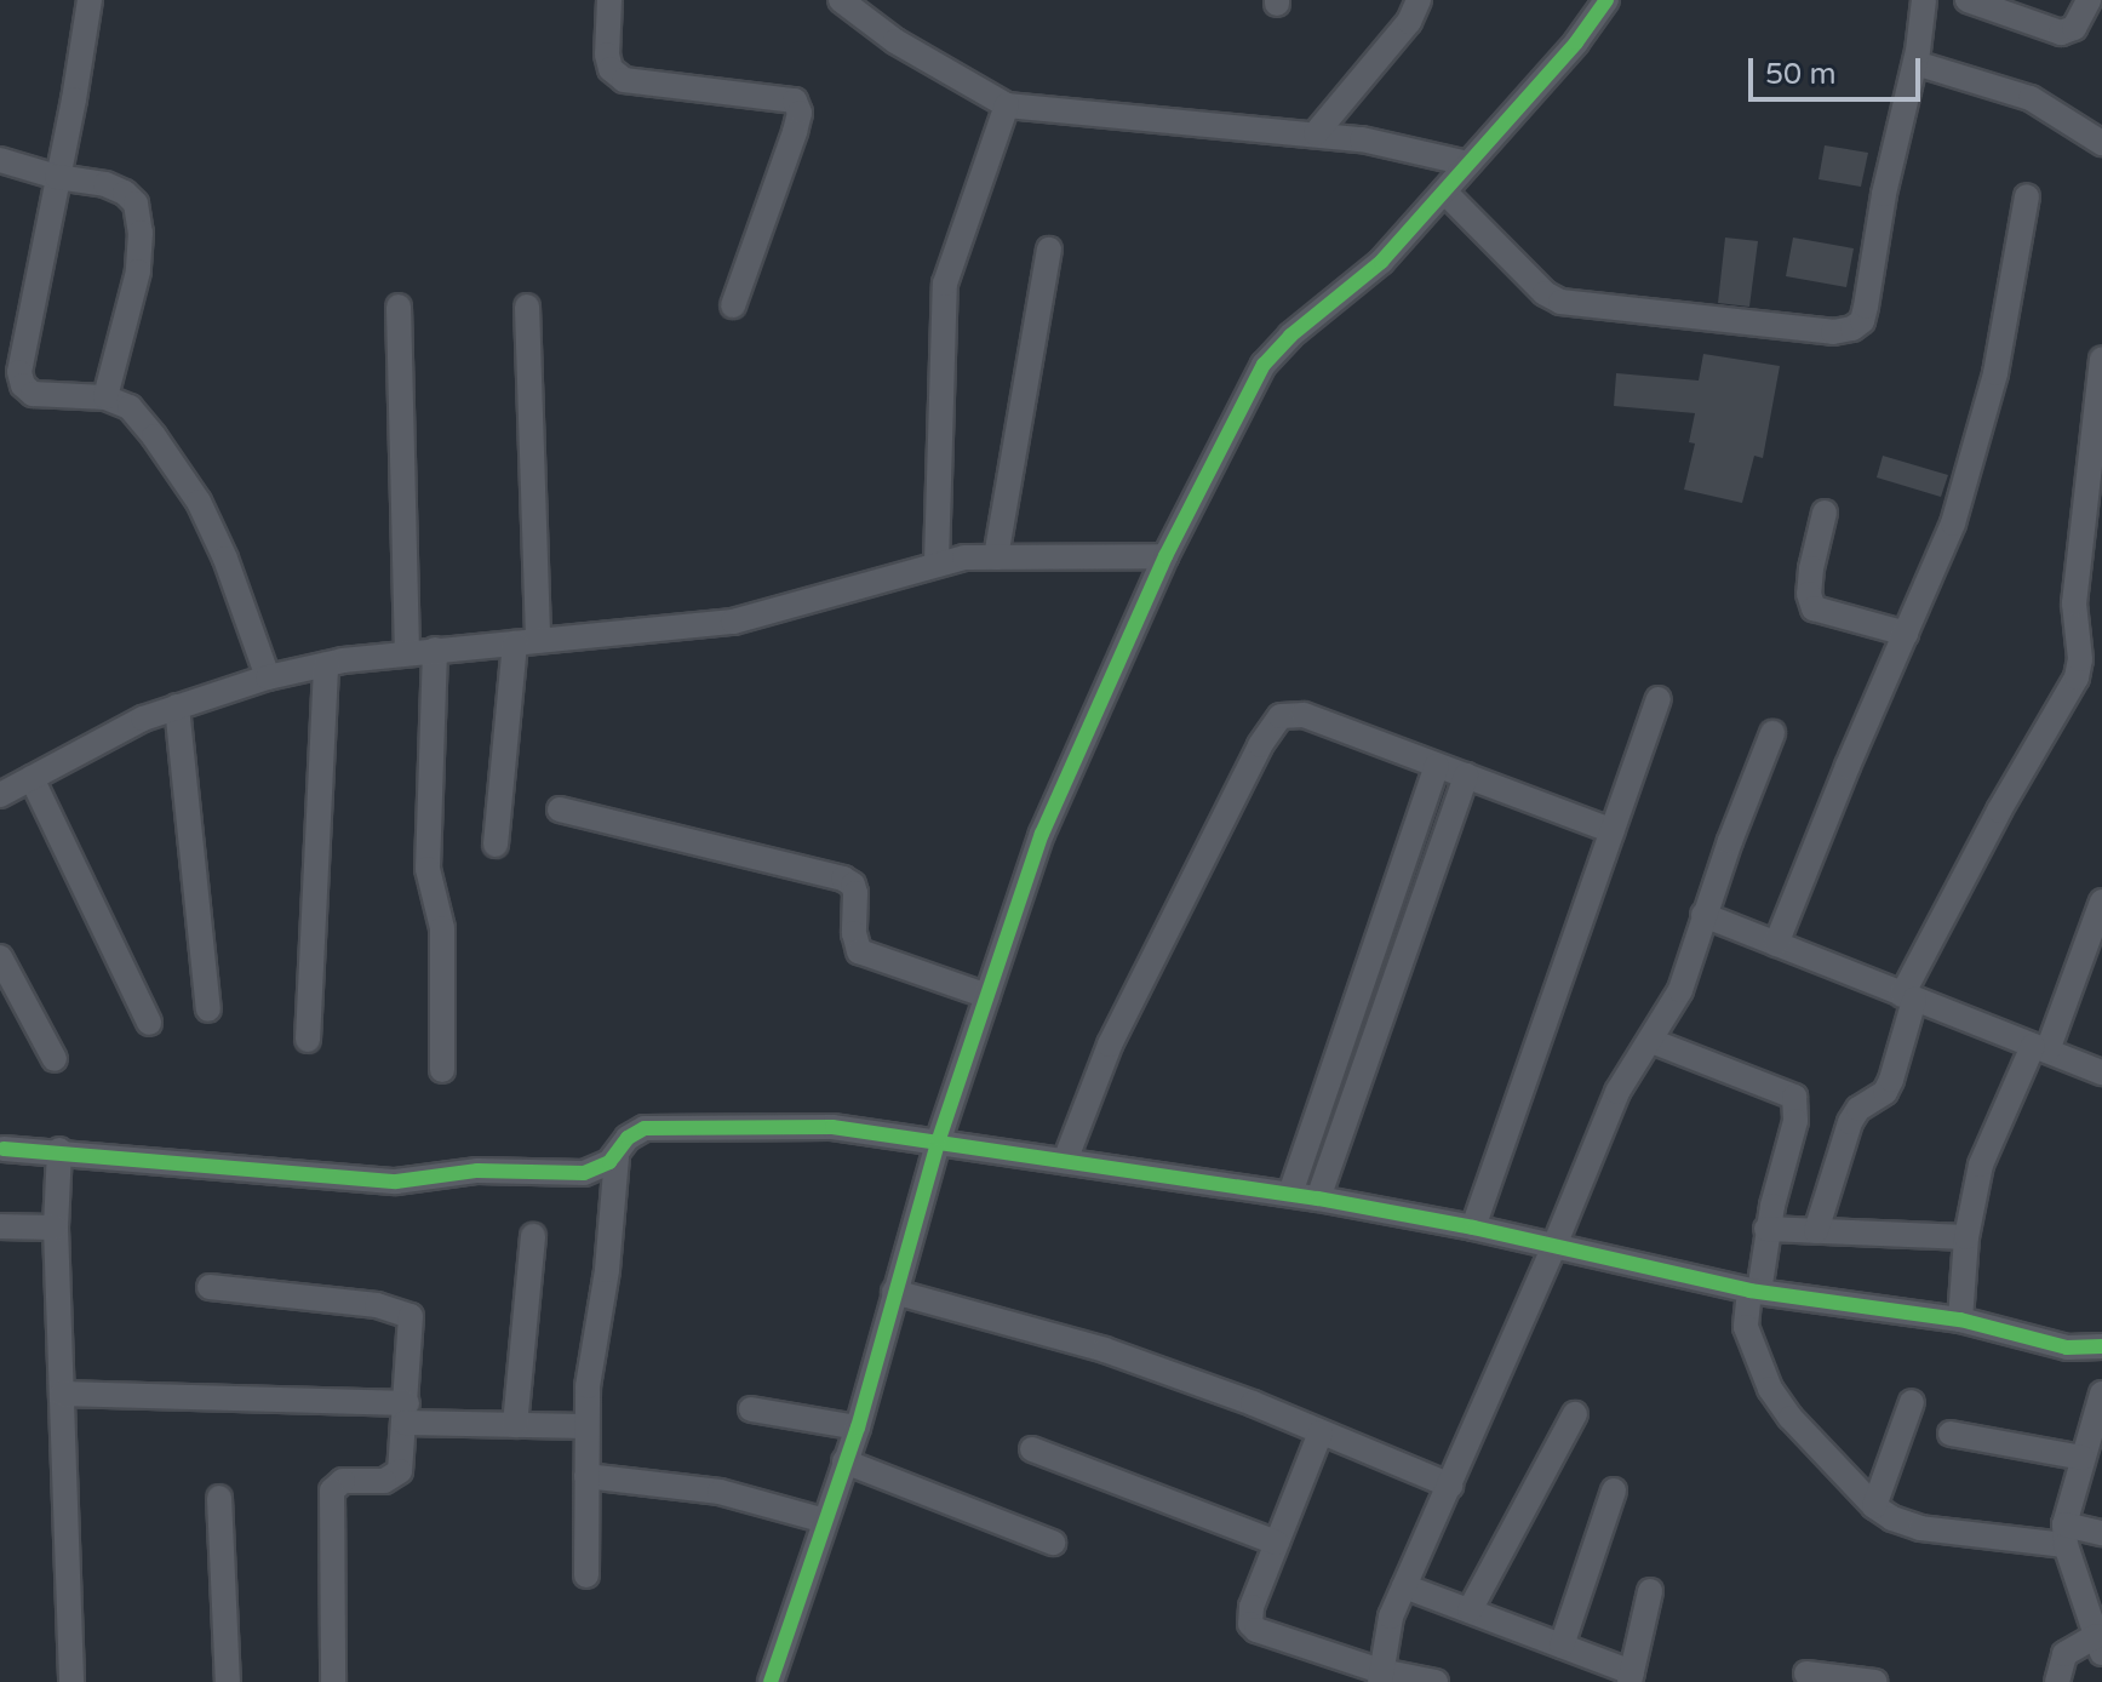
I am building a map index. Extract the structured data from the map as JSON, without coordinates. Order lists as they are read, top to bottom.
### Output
{
  "scale_bar": "50 m"
}
